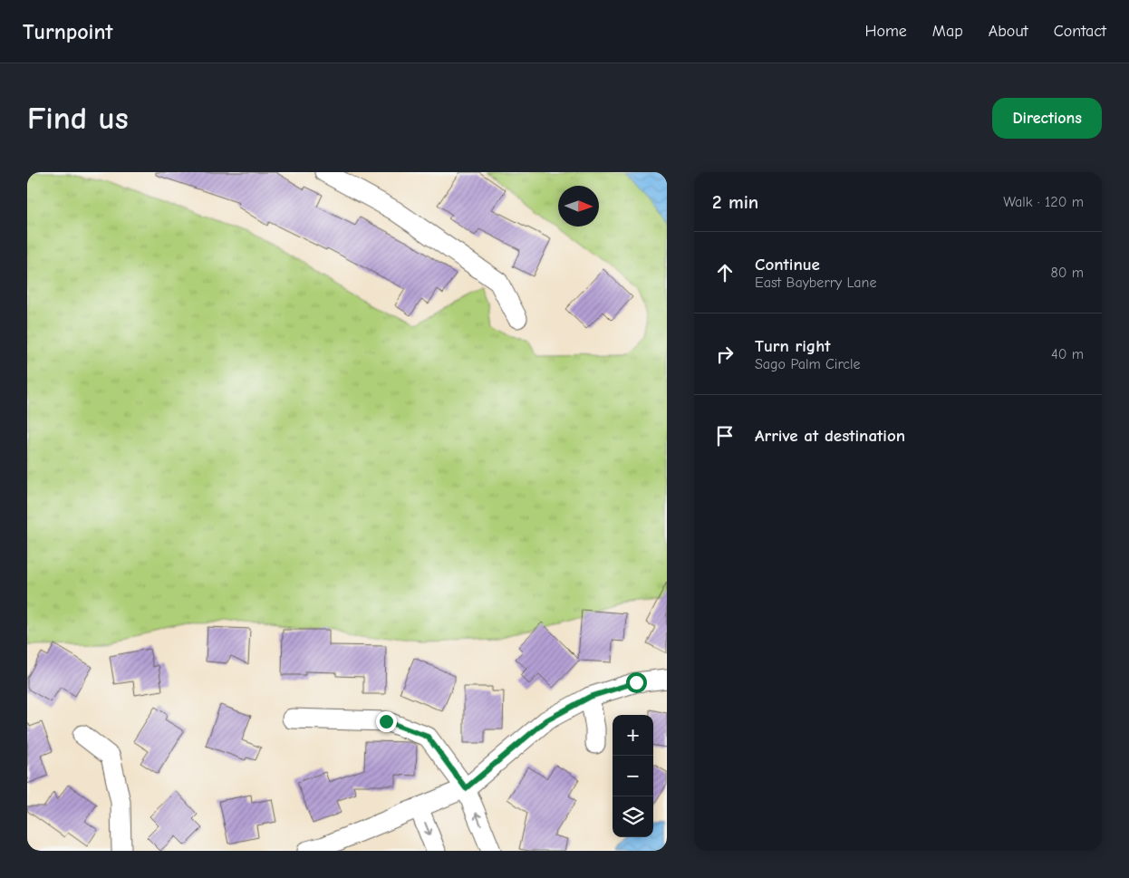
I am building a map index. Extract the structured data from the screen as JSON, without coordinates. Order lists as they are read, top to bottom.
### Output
{
  "north": "right",
  "page": {
    "header": "Turnpoint",
    "nav": [
      "Home",
      "Map",
      "About",
      "Contact"
    ],
    "buttons": "Directions",
    "title": "Find us",
    "heading": ["2 min", "Walk · 120 m"],
    "list": [
      ["Continue", "East Bayberry Lane", "80 m"],
      ["Turn right", "Sago Palm Circle", "40 m"],
      "Arrive at destination"
    ],
    "map_buttons": ["+", "−"]
  }
}
